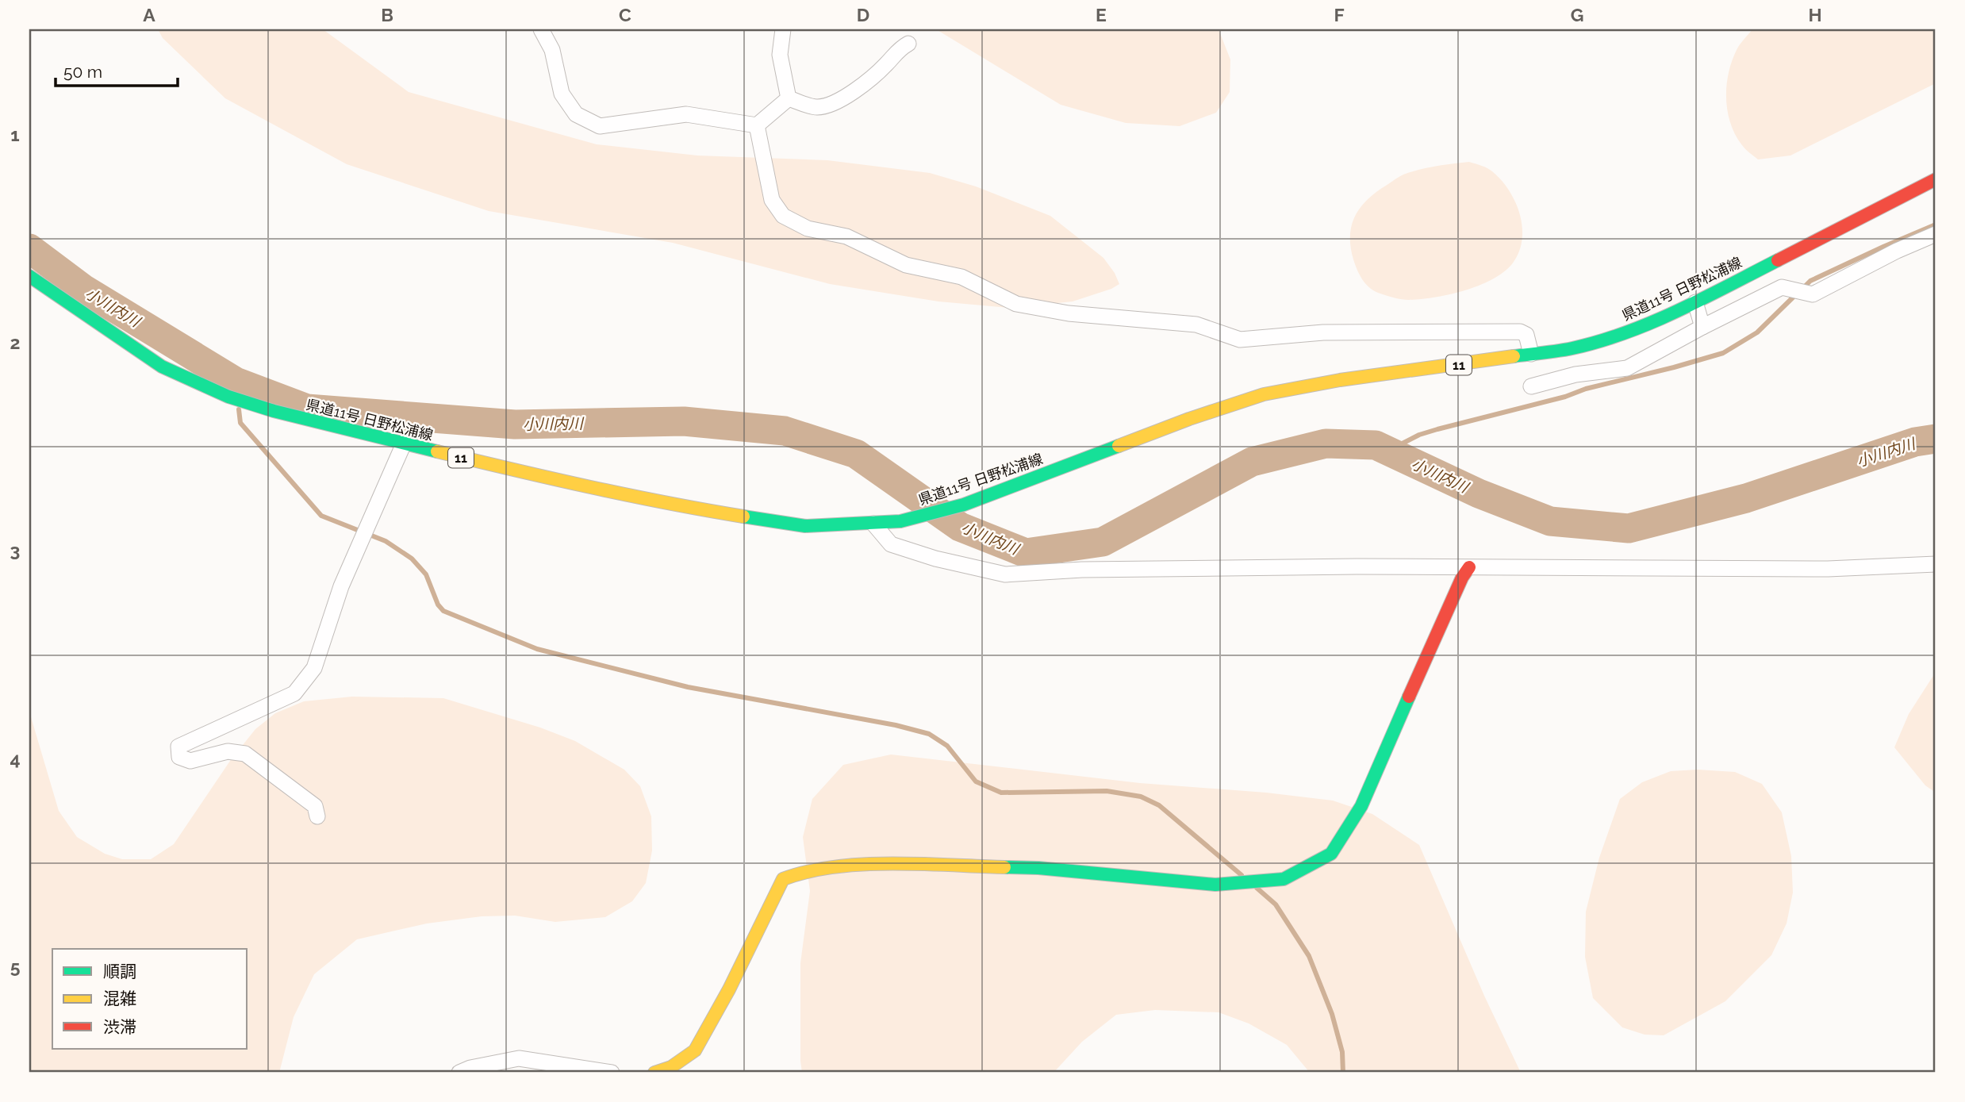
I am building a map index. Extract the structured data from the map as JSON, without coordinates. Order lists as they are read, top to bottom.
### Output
{
  "streets": {
    "main road": ["県道11号 日野松浦線", "11"]
  },
  "water": ["小川内川"],
  "legend": ["順調", "混雑", "渋滞"],
  "scale_bar": "50 m",
  "grid": {
    "columns": [
      "A",
      "B",
      "C",
      "D",
      "E",
      "F",
      "G",
      "H"
    ],
    "rows": [
      "1",
      "2",
      "3",
      "4",
      "5"
    ]
  }
}
